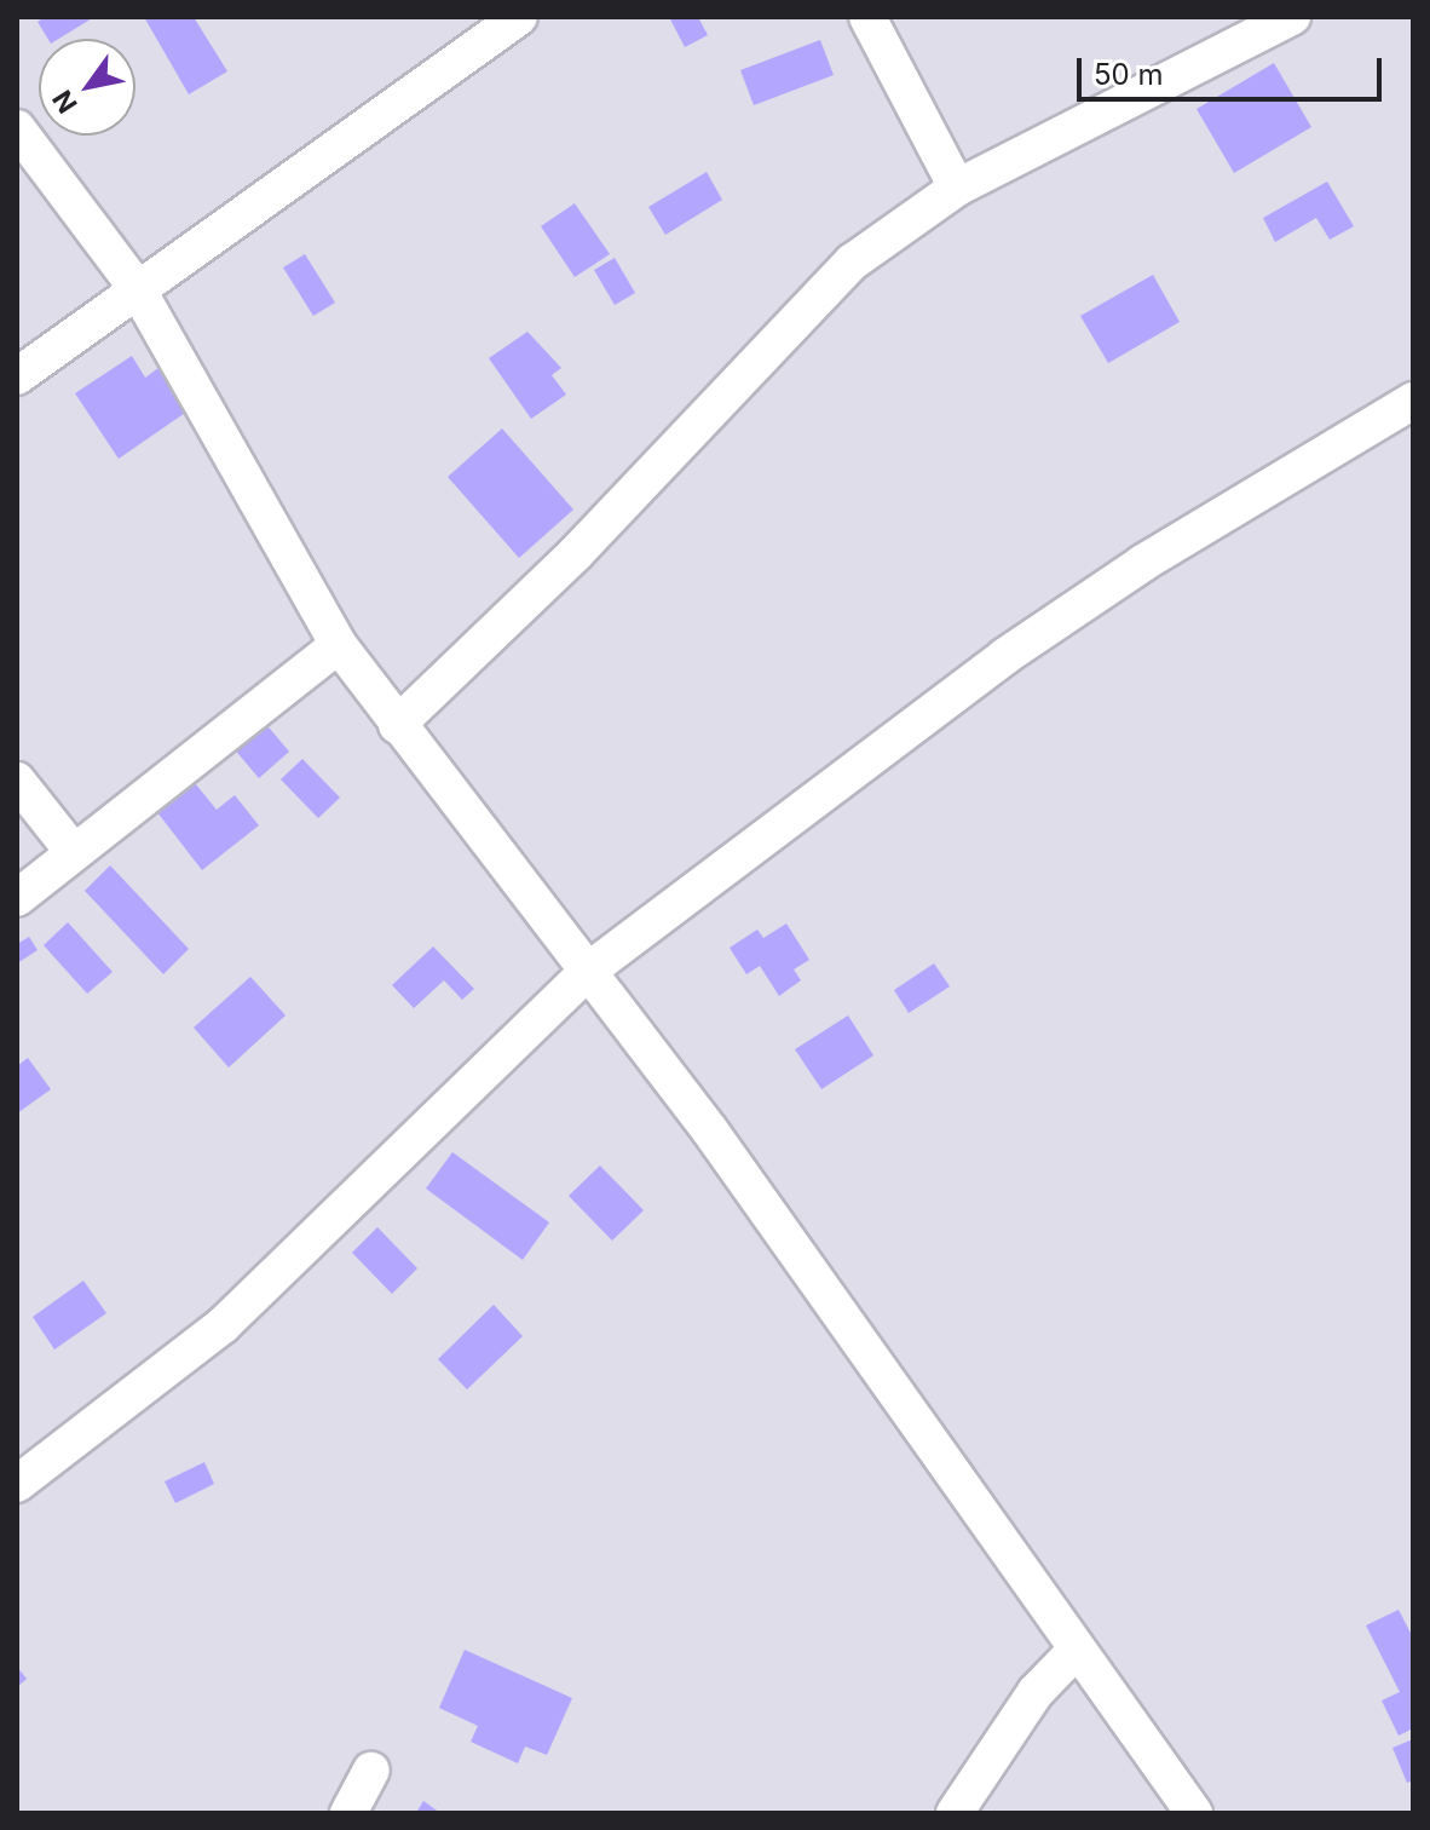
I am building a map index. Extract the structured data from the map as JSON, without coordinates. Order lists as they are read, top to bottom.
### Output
{
  "scale_bar": "50 m",
  "north": "bottom left"
}
